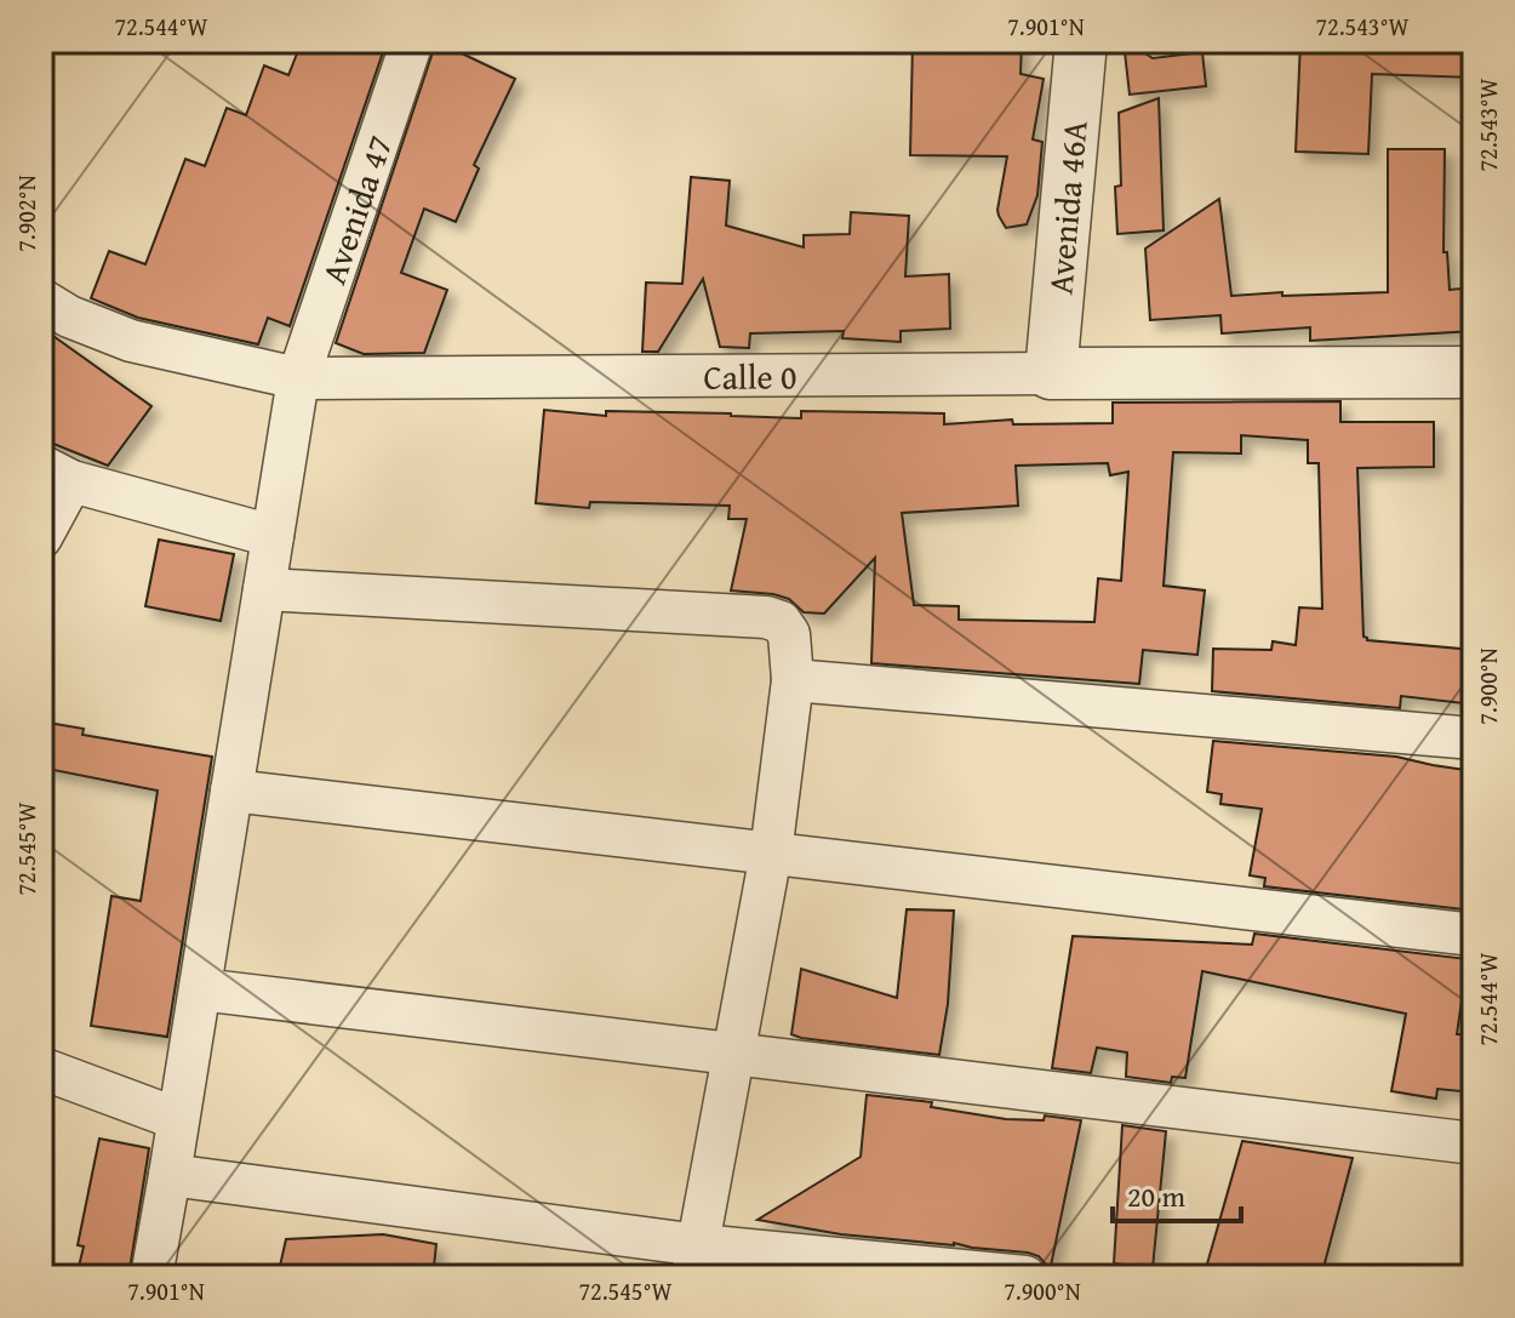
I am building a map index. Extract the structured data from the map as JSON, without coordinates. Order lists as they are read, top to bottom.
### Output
{
  "streets": {
    "street": ["Avenida 46A", "Avenida 47", "Calle 0"]
  },
  "crossings": [
    ["Avenida 46A", "Calle 0"],
    ["Avenida 47", "Calle 0"]
  ],
  "scale_bar": "20 m",
  "coordinates": [
    "72.544°W",
    "7.901°N",
    "72.543°W",
    "7.902°N",
    "7.900°N",
    "72.545°W"
  ]
}
